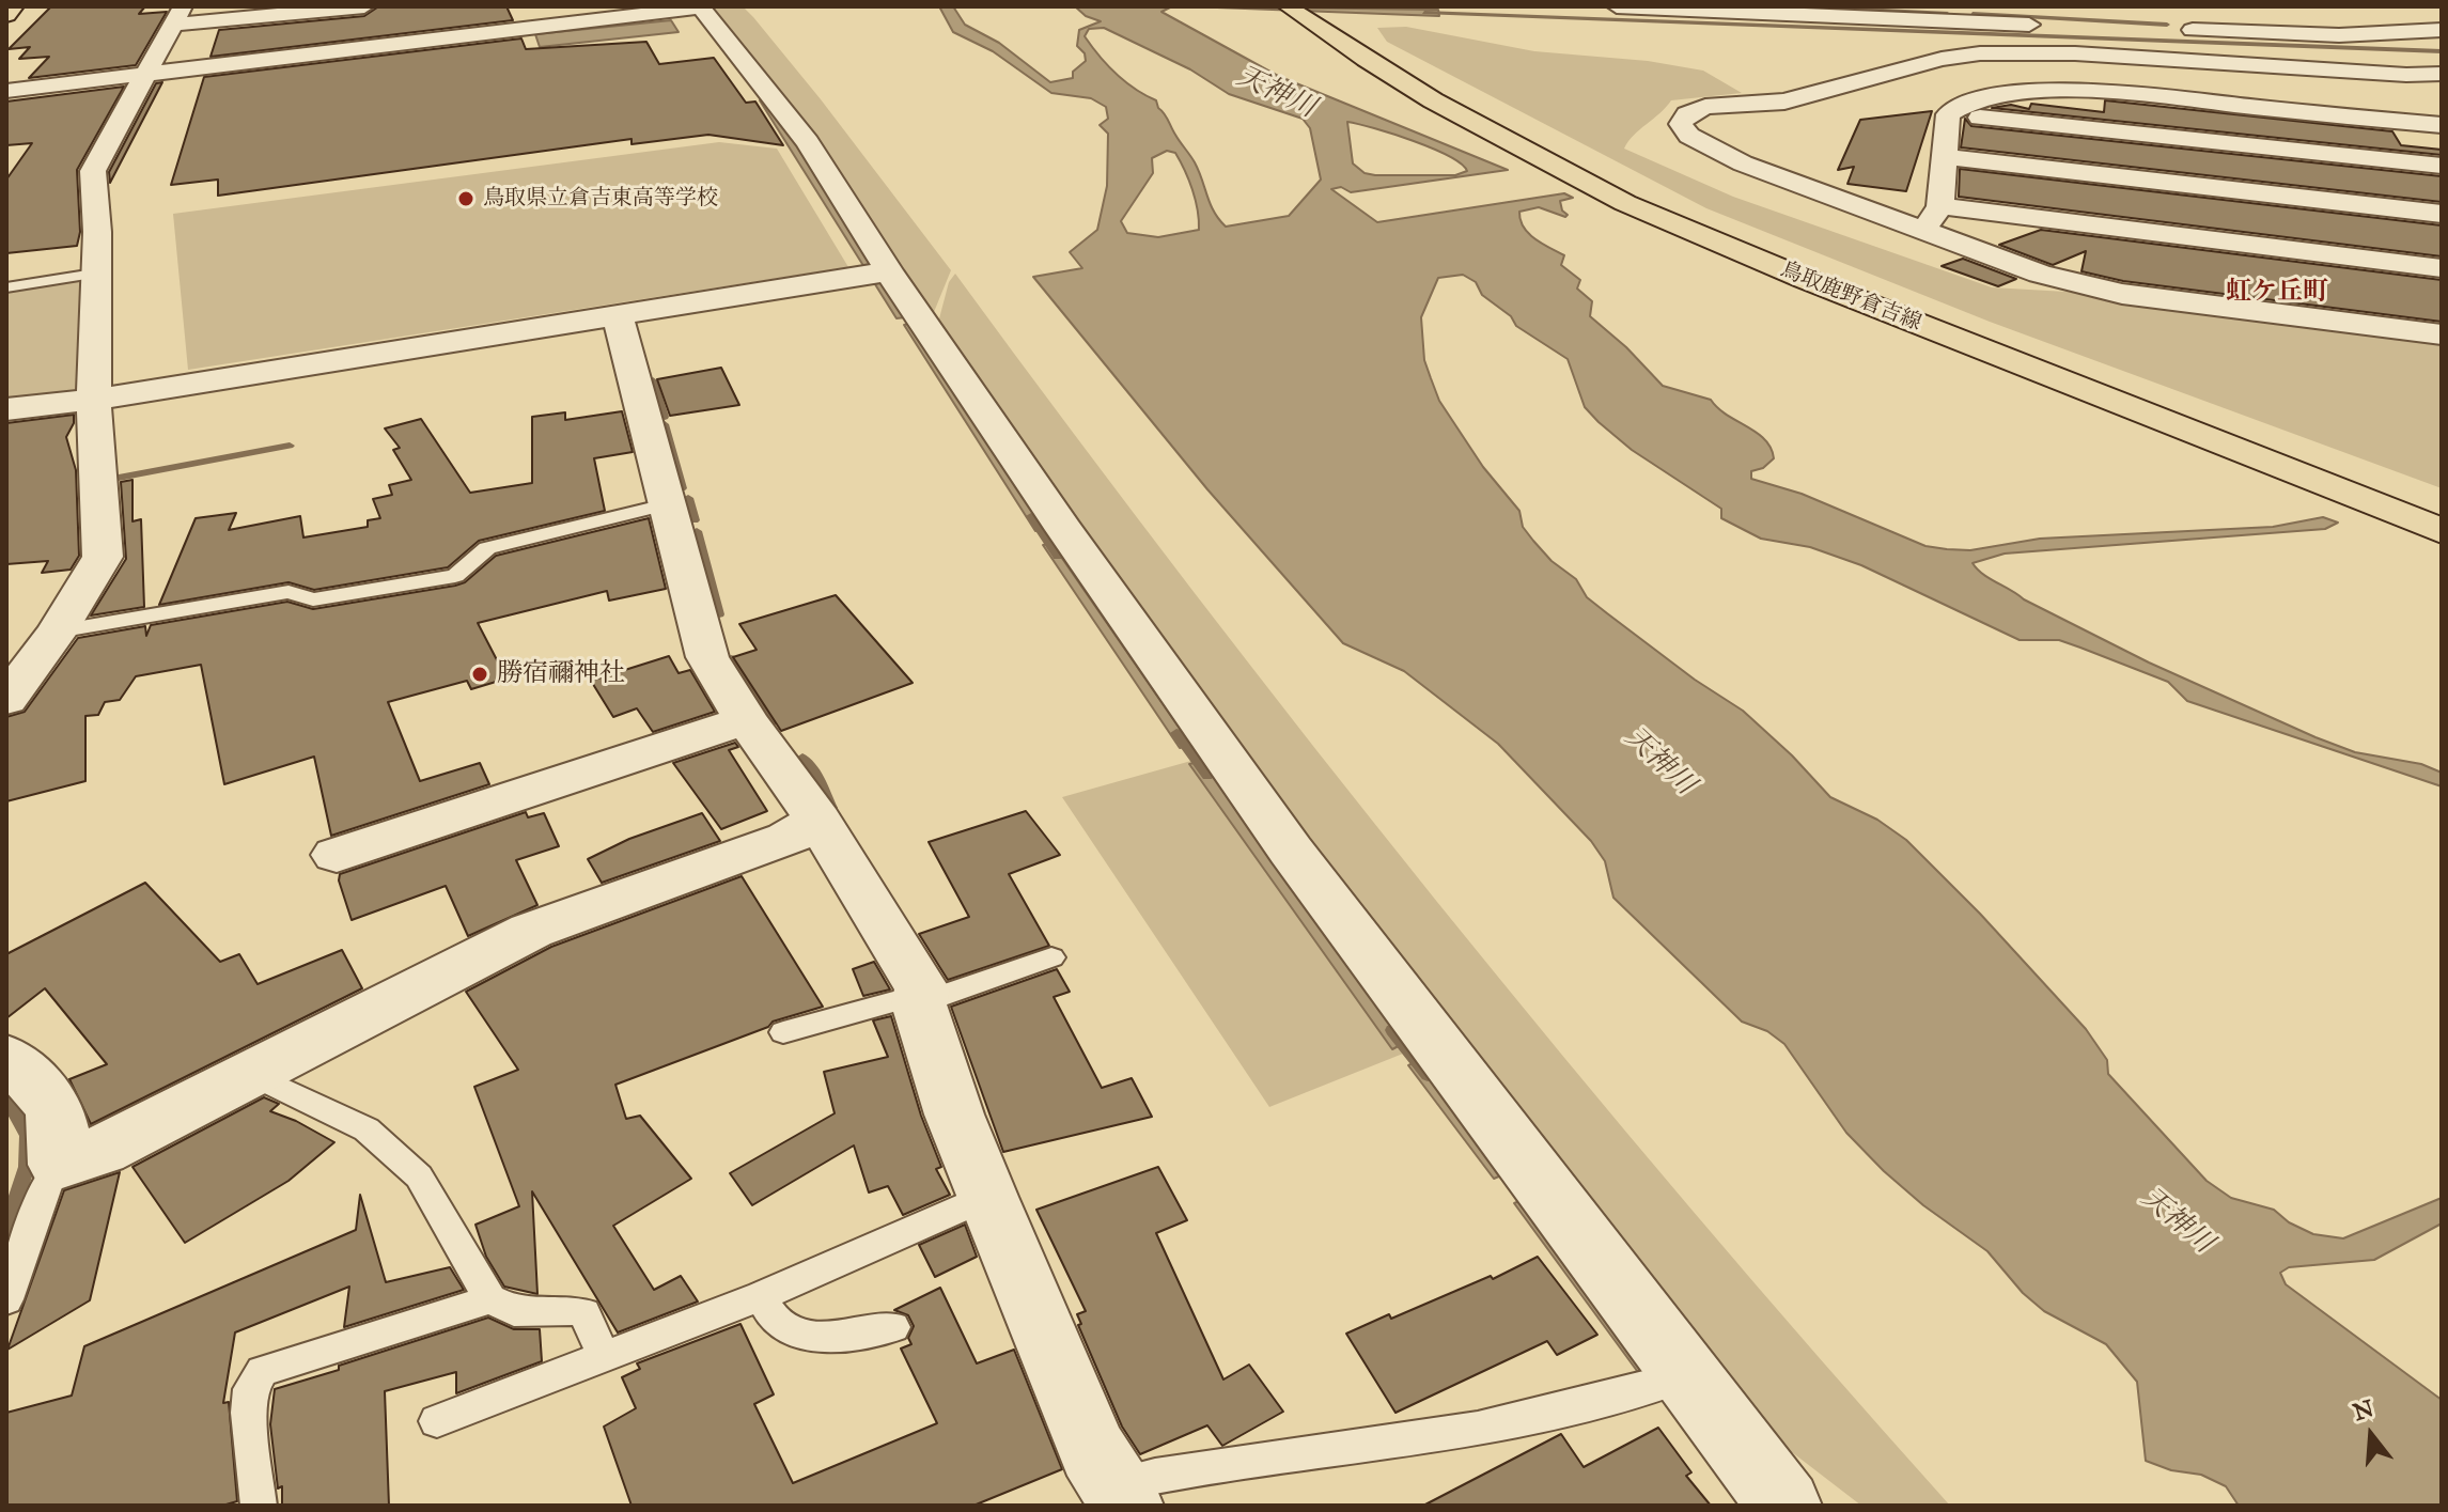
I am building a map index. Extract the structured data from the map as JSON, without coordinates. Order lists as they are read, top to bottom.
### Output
{
  "streets": {
    "main road": ["鳥取鹿野倉吉線"]
  },
  "districts": ["虹ケ丘町"],
  "water": ["天神川"],
  "places": ["鳥取県立倉吉東高等学校", "勝宿禰神社"],
  "north": "top"
}
